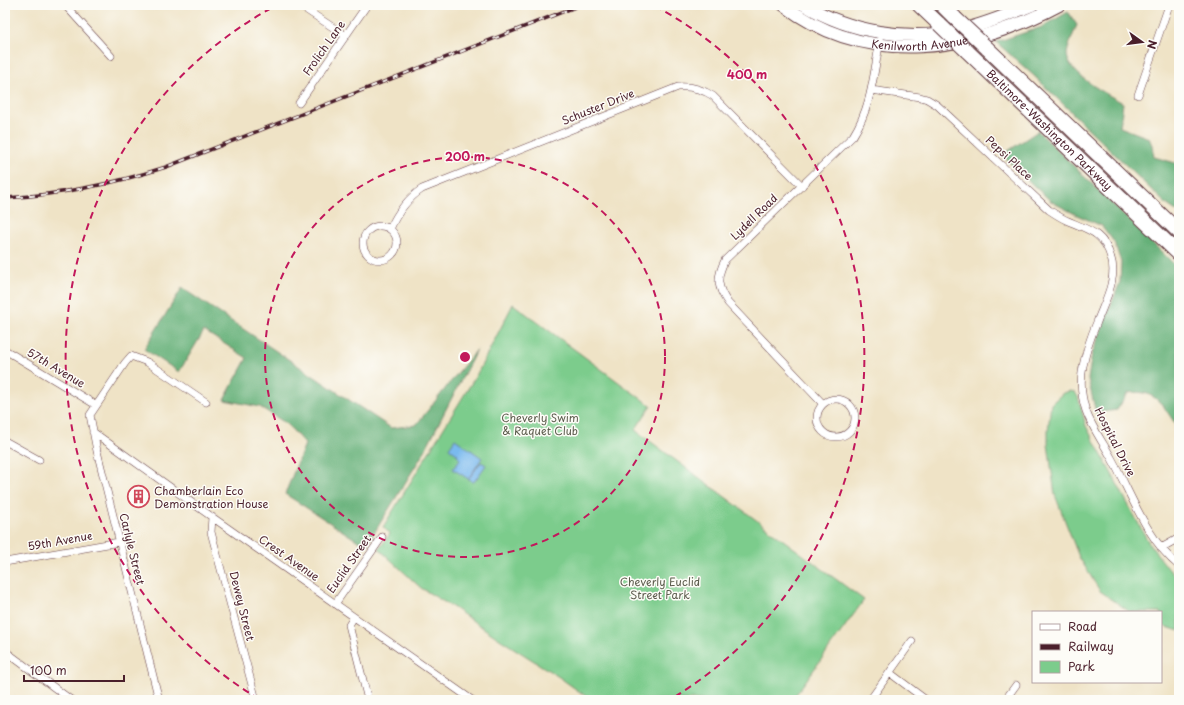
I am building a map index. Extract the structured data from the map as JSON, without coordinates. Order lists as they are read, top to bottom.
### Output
{
  "streets": {
    "highway": ["Baltimore-Washington Parkway"],
    "main road": ["Kenilworth Avenue"],
    "street": [
      "Frolich Lane",
      "Schuster Drive",
      "Pepsi Place",
      "Lydell Road",
      "57th Avenue",
      "Hospital Drive",
      "59th Avenue",
      "Carlyle Street",
      "Crest Avenue",
      "Euclid Street",
      "Dewey Street"
    ]
  },
  "crossings": [
    ["Kenilworth Avenue", "Lydell Road"],
    ["Schuster Drive", "Lydell Road"],
    ["Pepsi Place", "Lydell Road"],
    ["Pepsi Place", "Hospital Drive"],
    ["57th Avenue", "Carlyle Street"],
    ["59th Avenue", "Carlyle Street"],
    ["Carlyle Street", "Crest Avenue"],
    ["Crest Avenue", "Euclid Street"],
    ["Crest Avenue", "Dewey Street"]
  ],
  "parks": ["Cheverly Swim & Raquet Club", "Cheverly Euclid Street Park"],
  "places": {
    "building": ["Chamberlain Eco Demonstration House"]
  },
  "legend": ["Road", "Railway", "Park"],
  "scale_bar": "100 m",
  "north": "right",
  "rings": ["400 m", "200 m"]
}
